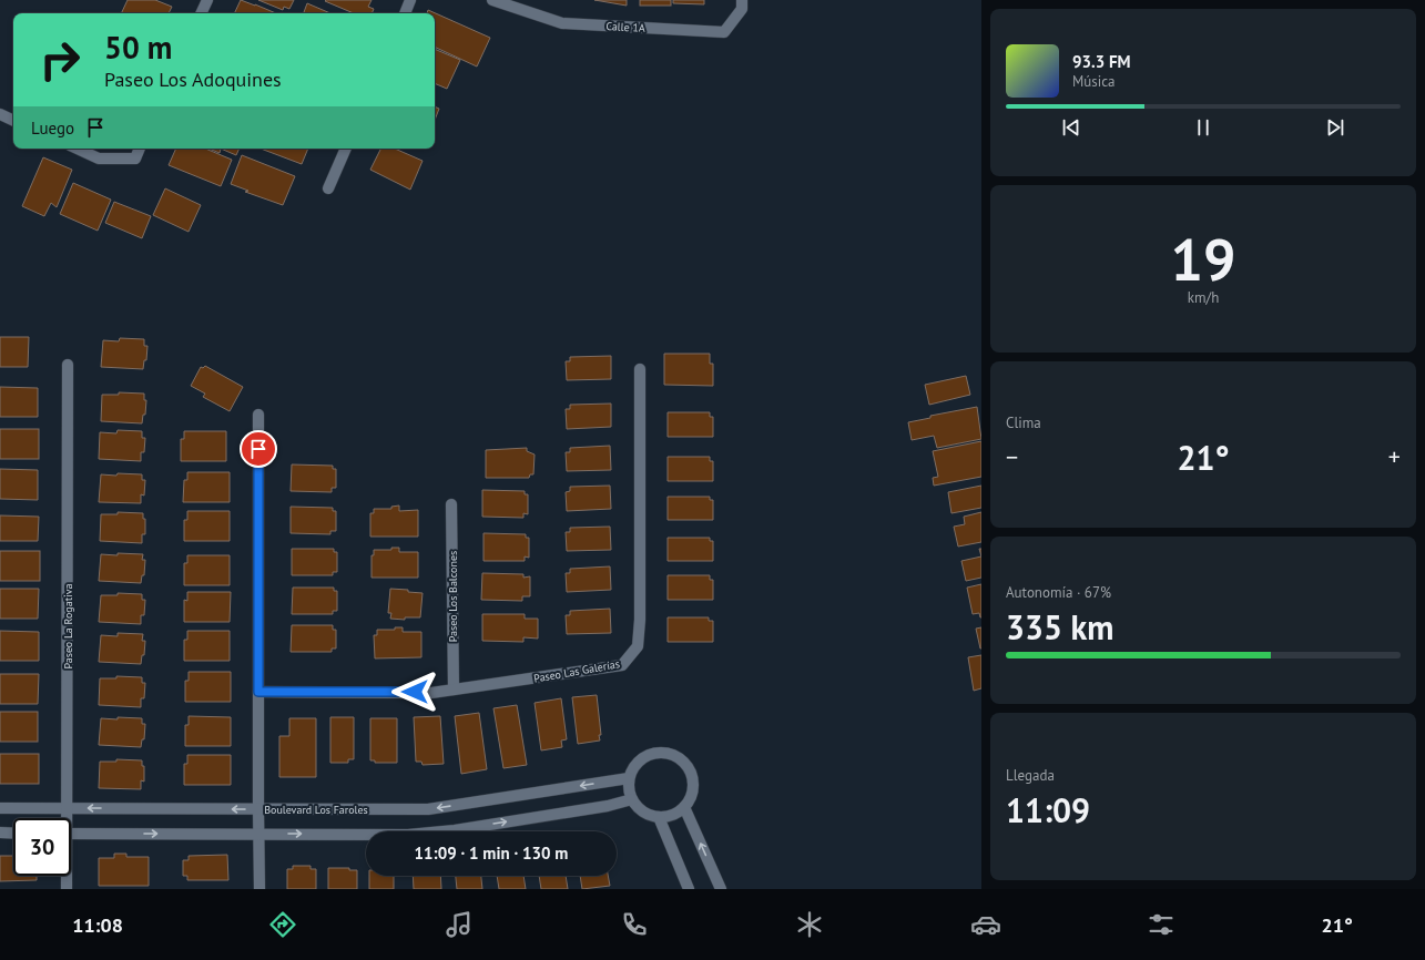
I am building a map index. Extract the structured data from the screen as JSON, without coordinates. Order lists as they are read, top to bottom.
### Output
{
  "streets": {
    "street": [
      "Calle 1A",
      "Paseo Los Balcones",
      "Paseo La Rogativa",
      "Paseo Las Galerías",
      "Boulevard Los Faroles"
    ]
  },
  "crossings": [
    ["Paseo Los Balcones", "Paseo Las Galerías"],
    ["Paseo La Rogativa", "Boulevard Los Faroles"]
  ],
  "page": {
    "turn": ["50 m", "Paseo Los Adoquines"],
    "song": ["93.3 FM", "Música"],
    "then": "Luego",
    "tile": [
      ["19", "km/h"],
      "Clima",
      ["Autonomía · 67%", "335 km"],
      ["Llegada", "11:09"]
    ],
    "heat": ["−", "21°", "+"],
    "limit": "30",
    "trip": "11:09 · 1 min · 130 m",
    "tabs": ["11:08", "21°"]
  }
}
